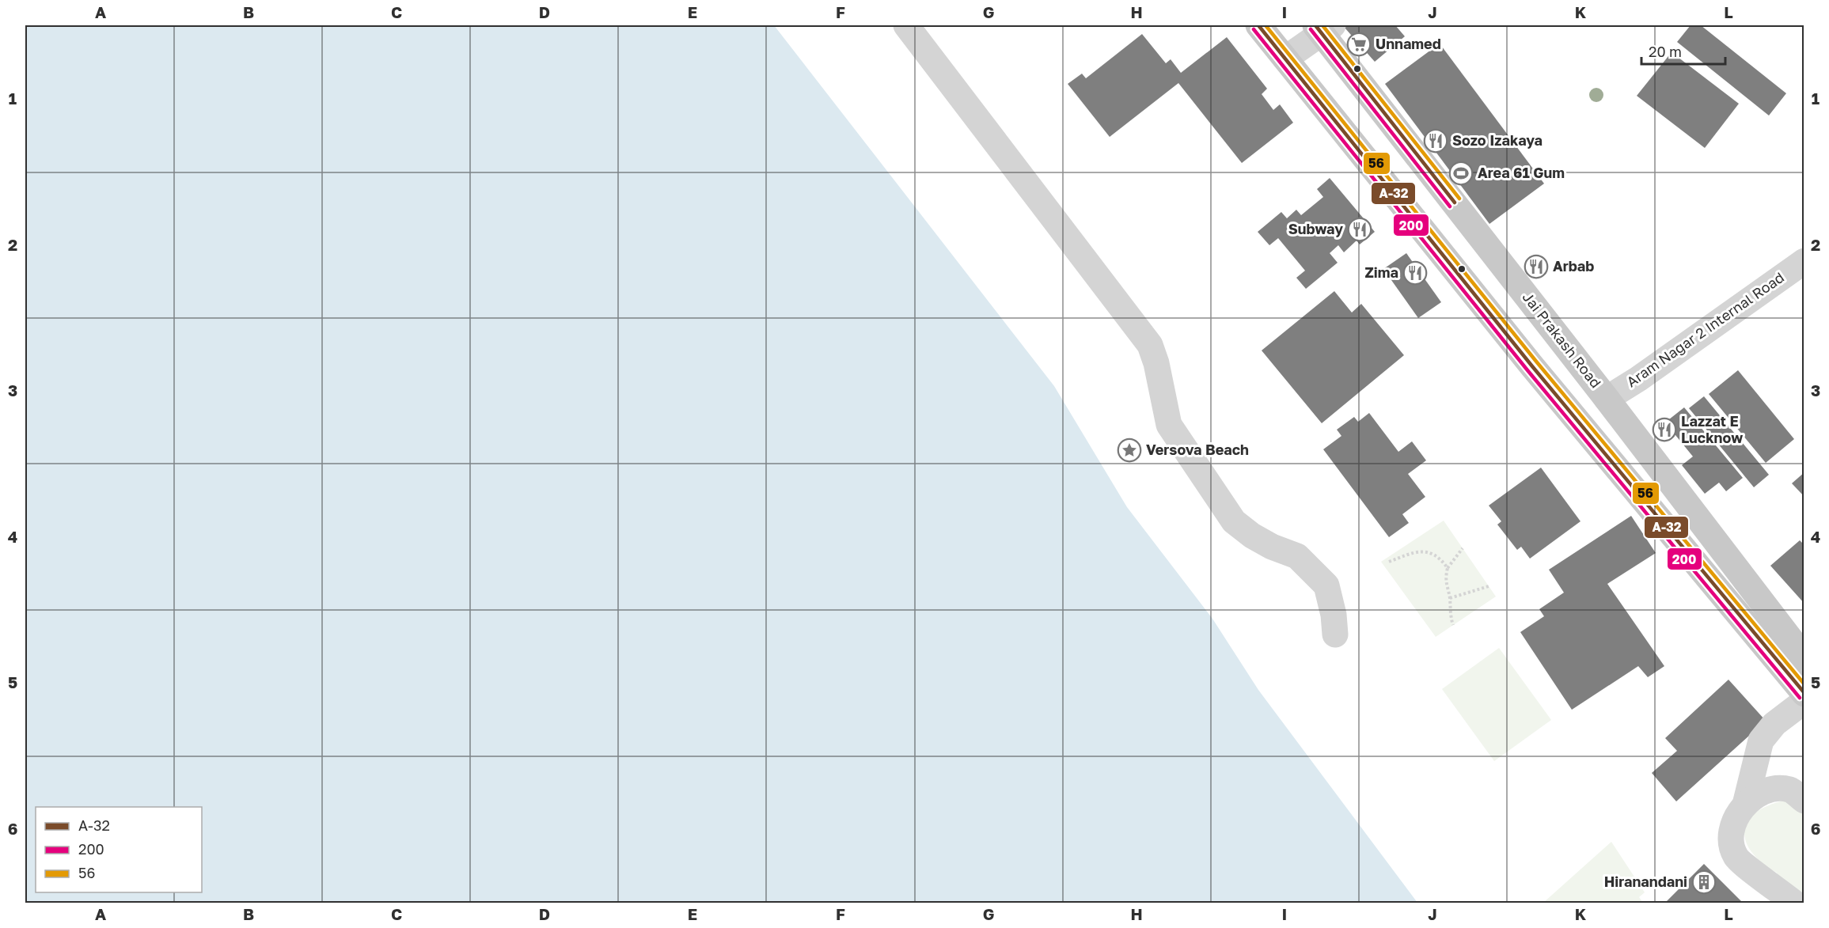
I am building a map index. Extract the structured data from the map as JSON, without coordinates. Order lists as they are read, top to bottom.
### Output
{
  "streets": {
    "main road": ["Jai Prakash Road"],
    "street": ["Aram Nagar 2 Internal Road"]
  },
  "crossings": [
    ["Aram Nagar 2 Internal Road", "Jai Prakash Road"]
  ],
  "places": {
    "supermarket": ["Unnamed"],
    "restaurant": [
      "Sozo Izakaya",
      "Subway",
      "Arbab",
      "Zima",
      "Lazzat E Lucknow"
    ],
    "sports": ["Area 61 Gum"],
    "place": ["Versova Beach"],
    "building": ["Hiranandani"]
  },
  "lines": ["transit line A-32", "transit line 56", "transit line 200"],
  "legend": ["A-32", "200", "56"],
  "scale_bar": "20 m",
  "grid": {
    "columns": [
      "A",
      "B",
      "C",
      "D",
      "E",
      "F",
      "G",
      "H",
      "I",
      "J",
      "K",
      "L"
    ],
    "rows": [
      "1",
      "2",
      "3",
      "4",
      "5",
      "6"
    ]
  }
}
